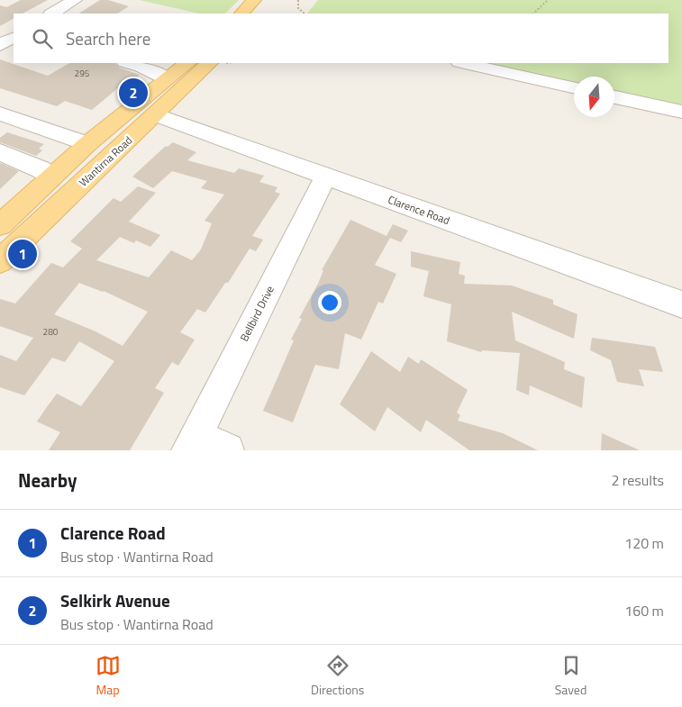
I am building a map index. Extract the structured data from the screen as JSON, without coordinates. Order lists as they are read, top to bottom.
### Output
{
  "streets": {
    "main road": ["Wantirna Road"],
    "street": ["Clarence Road", "Bellbird Drive"]
  },
  "crossings": [
    ["Wantirna Road", "Clarence Road"],
    ["Clarence Road", "Bellbird Drive"]
  ],
  "house_numbers": ["295", "280"],
  "north": "bottom",
  "page": {
    "search": "Search here",
    "pins": ["2", "1"],
    "heading": ["Nearby", "2 results"],
    "list": [
      {
        "mark": "1",
        "name": "Clarence Road",
        "note": "Bus stop · Wantirna Road",
        "value": "120 m"
      },
      {
        "mark": "2",
        "name": "Selkirk Avenue",
        "note": "Bus stop · Wantirna Road",
        "value": "160 m"
      }
    ],
    "nav": ["Map", "Directions", "Saved"]
  }
}
